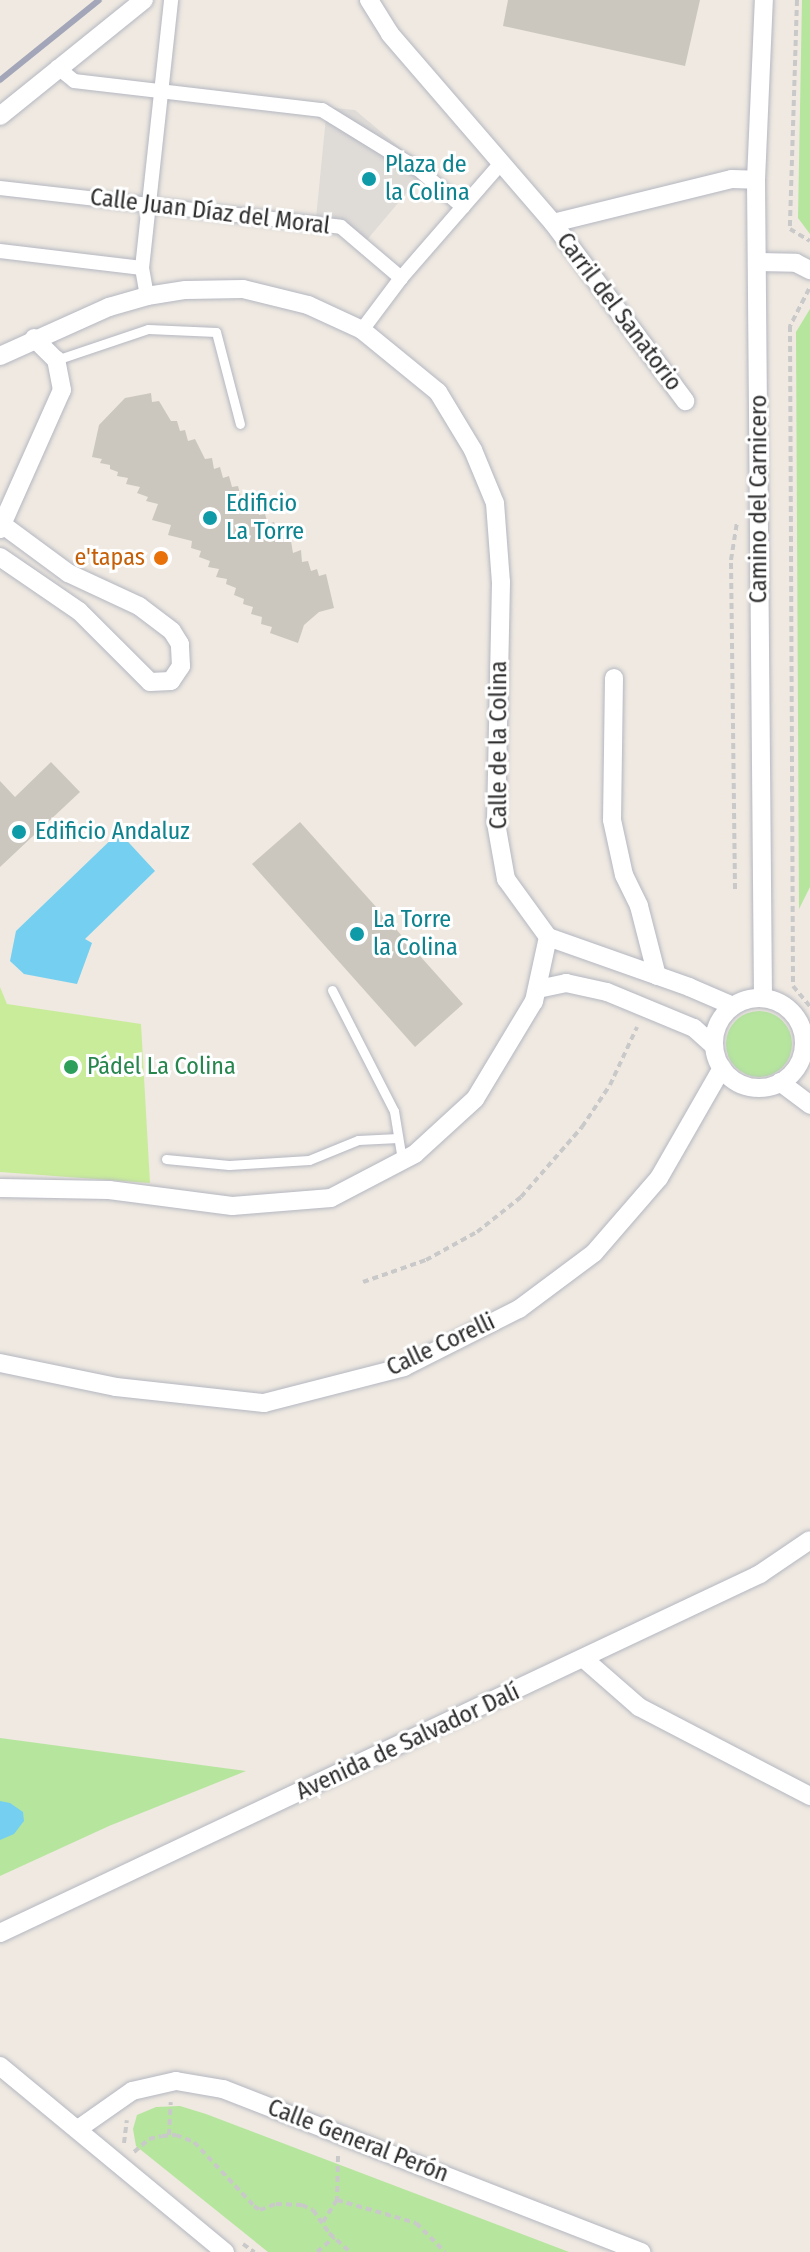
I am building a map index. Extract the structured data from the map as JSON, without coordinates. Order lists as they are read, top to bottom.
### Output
{
  "streets": {
    "street": [
      "Calle Juan Díaz del Moral",
      "Carril del Sanatorio",
      "Camino del Carnicero",
      "Calle de la Colina",
      "Calle Corelli",
      "Avenida de Salvador Dalí",
      "Calle General Perón"
    ]
  },
  "crossings": [
    ["Carril del Sanatorio", "Camino del Carnicero"],
    ["Camino del Carnicero", "Calle Corelli"]
  ],
  "places": [
    "Plaza de la Colina",
    "Edificio La Torre",
    "e'tapas",
    "Edificio Andaluz",
    "La Torre la Colina",
    "Pádel La Colina"
  ]
}
